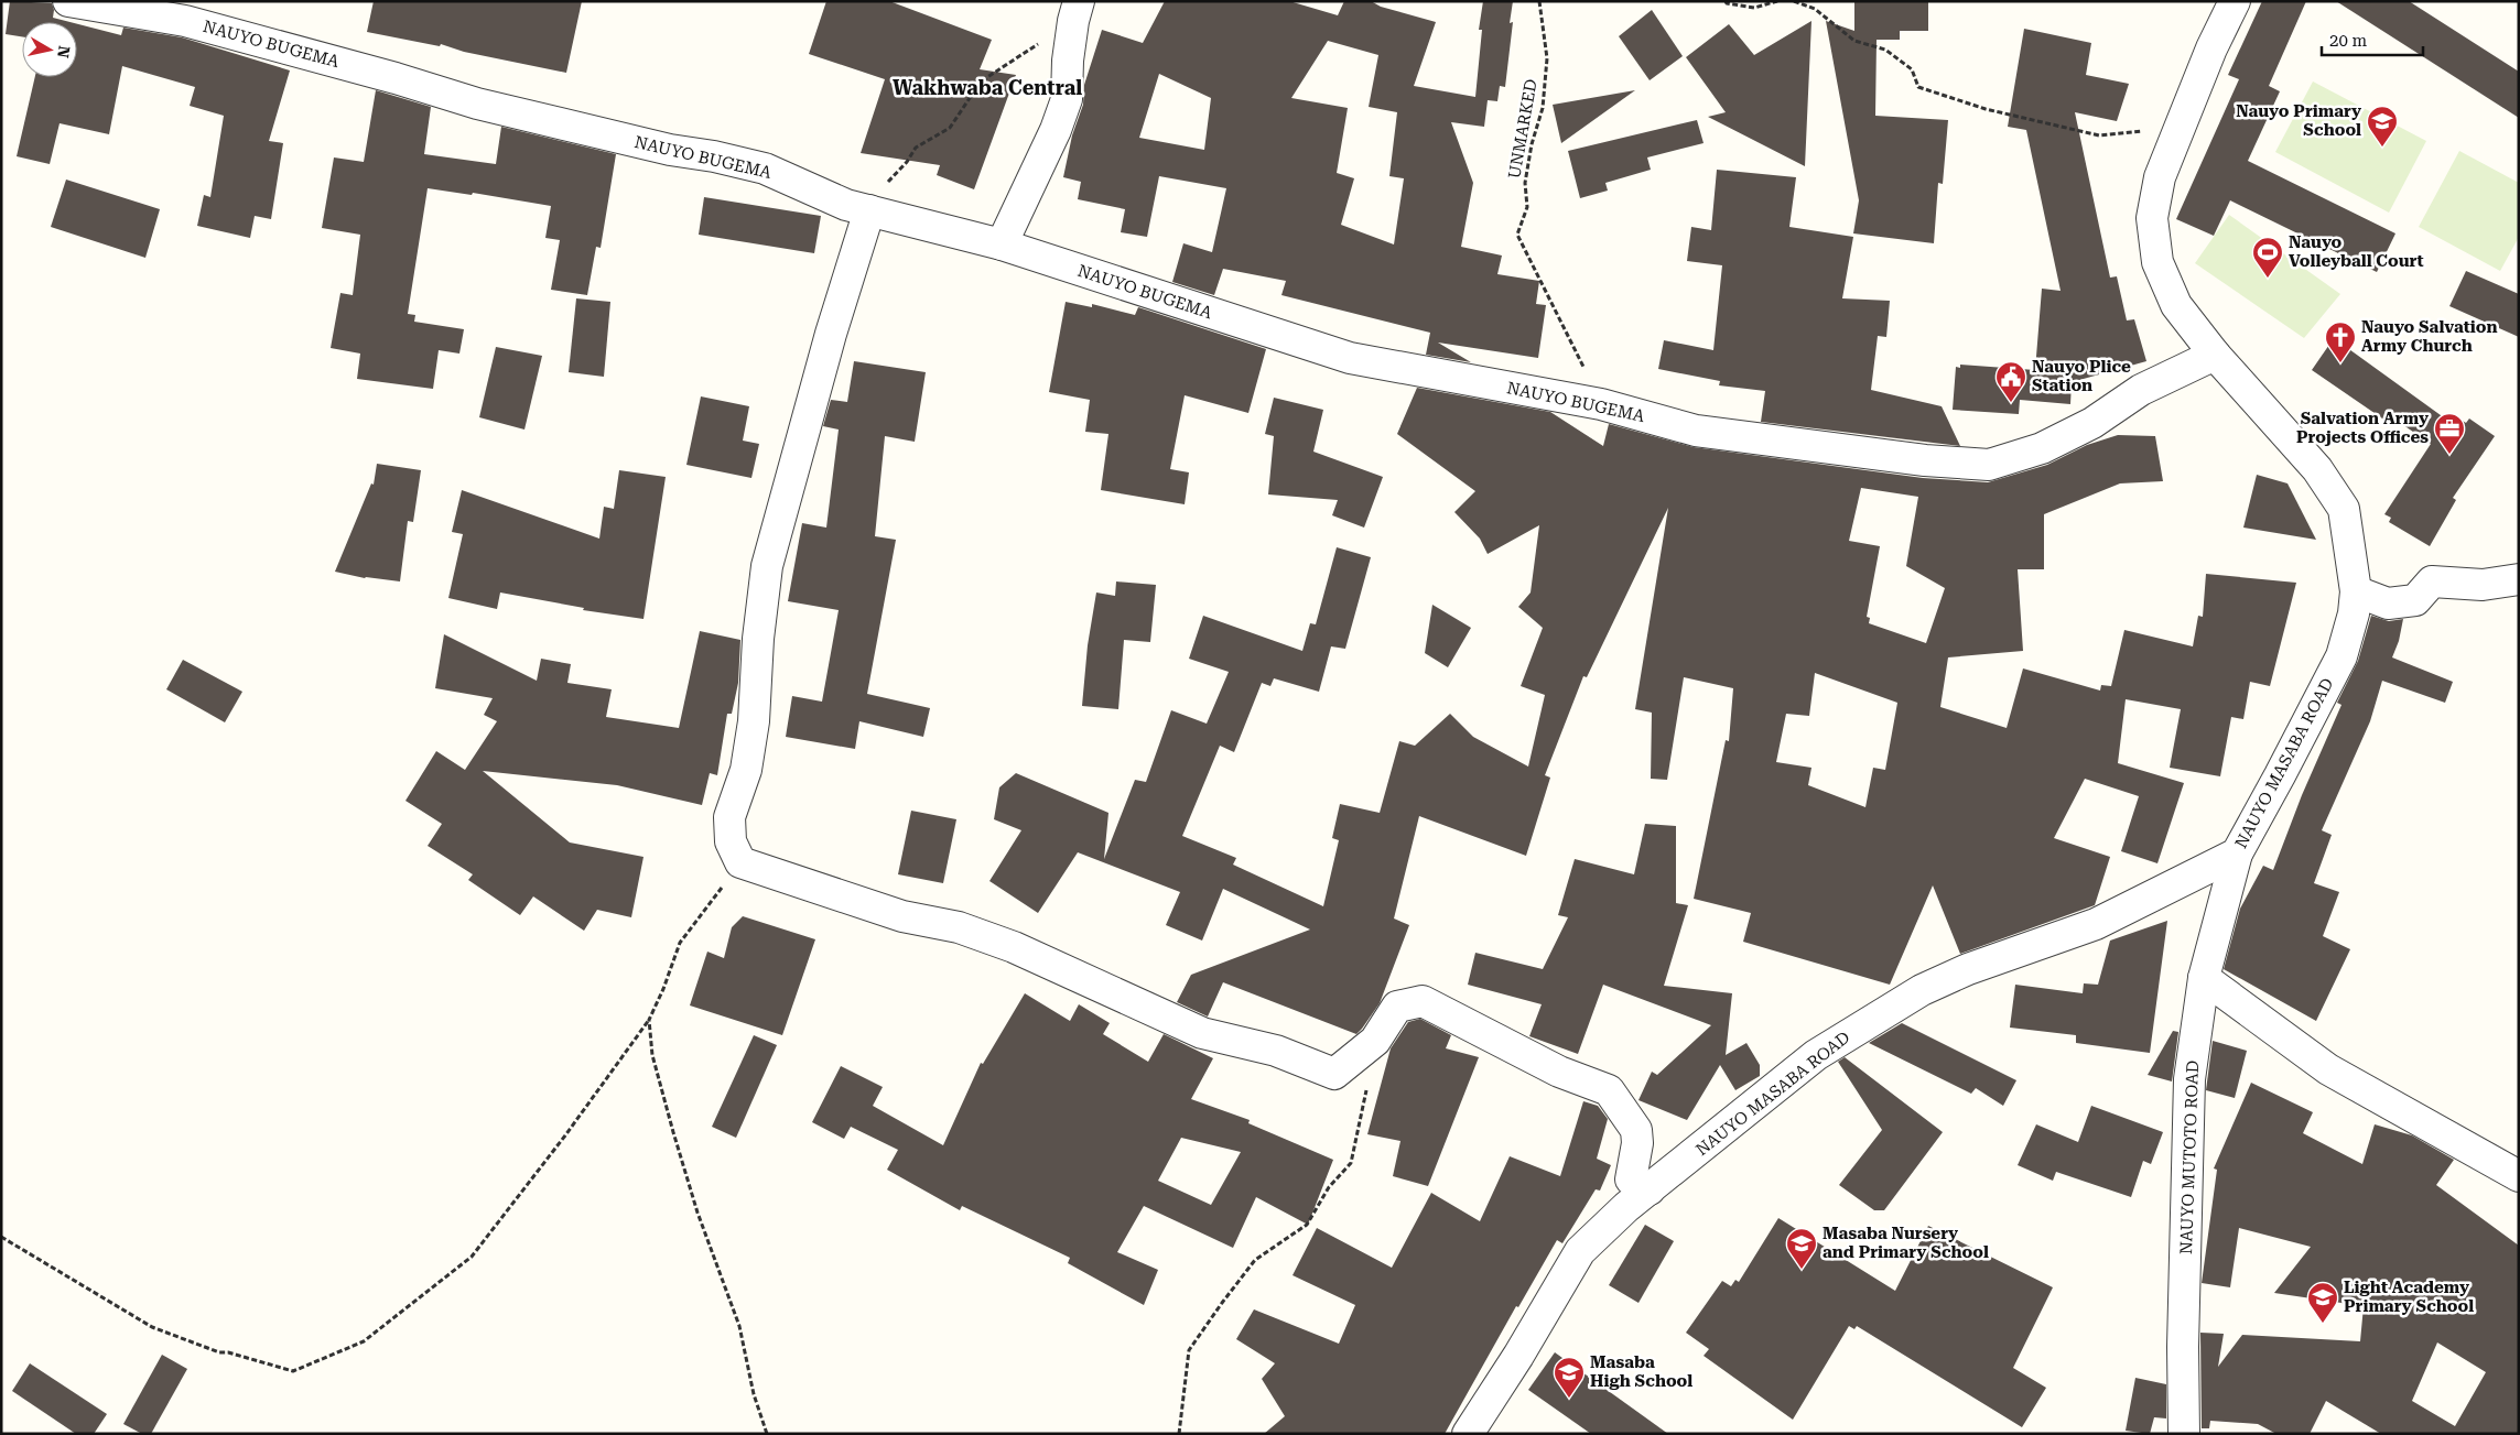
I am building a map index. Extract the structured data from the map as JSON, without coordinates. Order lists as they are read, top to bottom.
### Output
{
  "streets": {
    "street": ["NAUYO BUGEMA", "NAUYO MASABA ROAD", "NAUYO MUTOTO ROAD"],
    "path": ["UNMARKED"]
  },
  "crossings": [
    ["NAUYO BUGEMA", "UNMARKED"],
    ["NAUYO BUGEMA", "NAUYO MASABA ROAD"],
    ["NAUYO MASABA ROAD", "NAUYO MUTOTO ROAD"]
  ],
  "districts": ["Wakhwaba Central"],
  "places": {
    "school or university": [
      "Nauyo Primary School",
      "Masaba Nursery and Primary School",
      "Light Academy Primary School",
      "Masaba High School"
    ],
    "sports": ["Nauyo Volleyball Court"],
    "church": ["Nauyo Salvation Army Church"],
    "public building": ["Nauyo Plice Station"],
    "office": ["Salvation Army Projects Offices"]
  },
  "scale_bar": "20 m",
  "north": "right"
}
